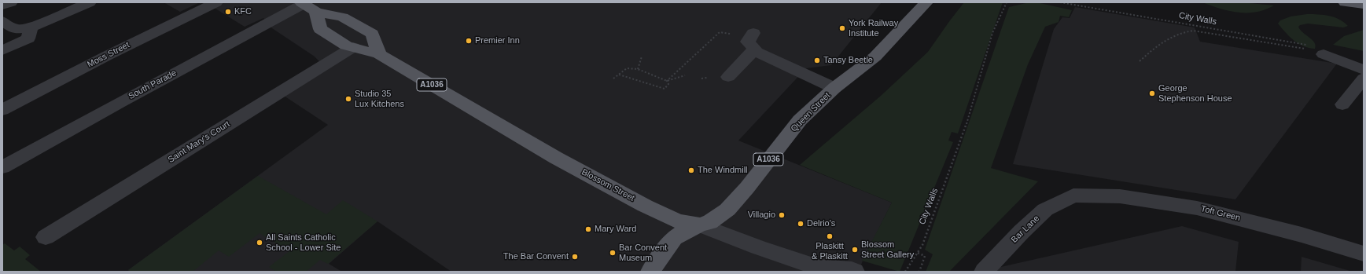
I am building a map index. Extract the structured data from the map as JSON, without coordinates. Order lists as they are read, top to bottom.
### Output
{
  "streets": {
    "main road": ["A1036", "Queen Street", "Blossom Street"],
    "street": [
      "Moss Street",
      "South Parade",
      "Saint Mary's Court",
      "Toft Green",
      "Bar Lane"
    ],
    "path": ["City Walls"]
  },
  "crossings": [
    ["A1036", "Queen Street"],
    ["A1036", "Blossom Street"],
    ["Queen Street", "Blossom Street"],
    ["Saint Mary's Court", "Blossom Street"],
    ["Toft Green", "Bar Lane"]
  ],
  "places": [
    "KFC",
    "York Railway Institute",
    "Premier Inn",
    "Tansy Beetle",
    "George Stephenson House",
    "Studio 35 Lux Kitchens",
    "The Windmill",
    "Villagio",
    "Delrio's",
    "Mary Ward",
    "Plaskitt & Plaskitt",
    "All Saints Catholic School - Lower Site",
    "Blossom Street Gallery",
    "Bar Convent Museum",
    "The Bar Convent"
  ]
}
